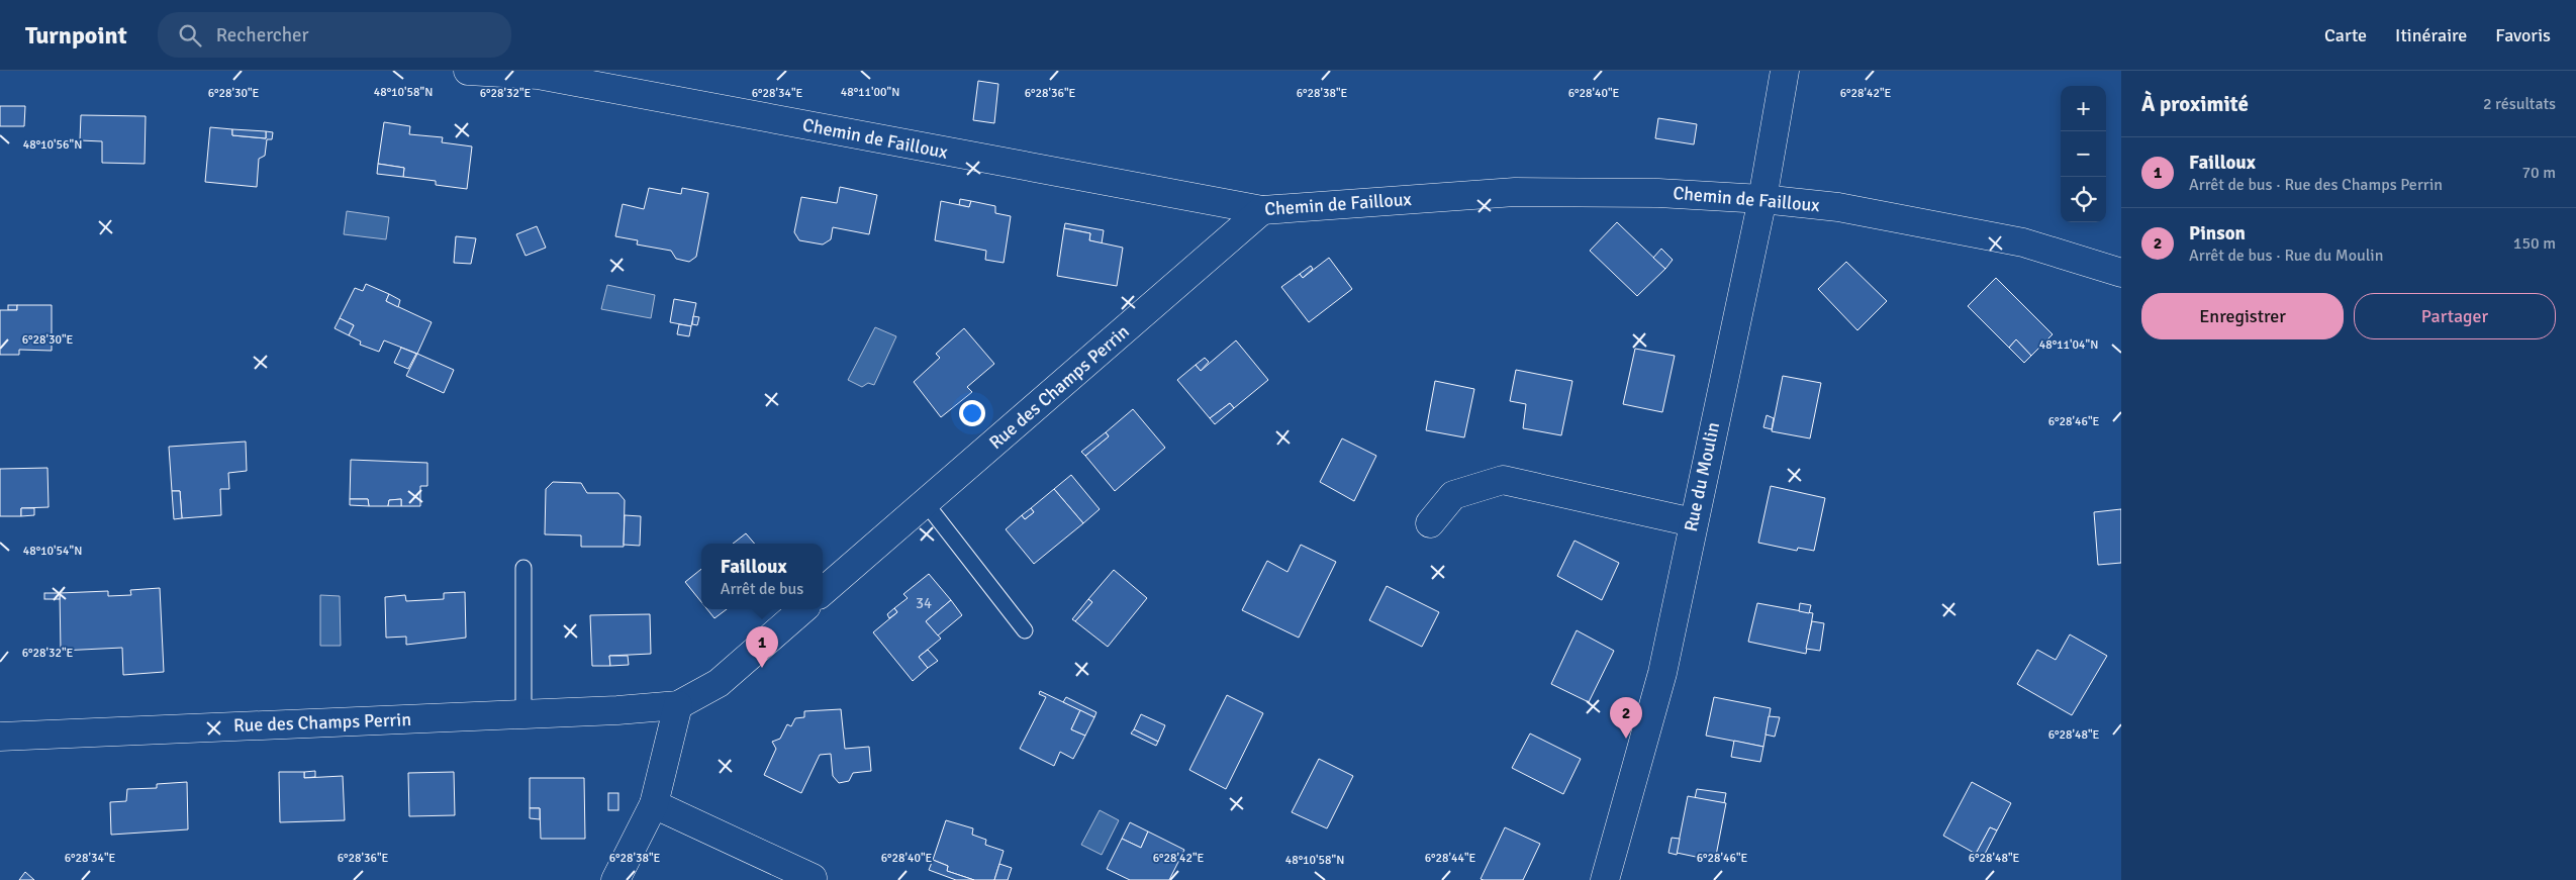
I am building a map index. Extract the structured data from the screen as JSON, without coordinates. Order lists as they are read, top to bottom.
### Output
{
  "streets": {
    "street": ["Chemin de Failloux", "Rue des Champs Perrin", "Rue du Moulin"]
  },
  "crossings": [
    ["Chemin de Failloux", "Rue des Champs Perrin"],
    ["Chemin de Failloux", "Rue du Moulin"]
  ],
  "house_numbers": ["34"],
  "page": {
    "header": "Turnpoint",
    "search": "Rechercher",
    "nav": ["Carte", "Itinéraire", "Favoris"],
    "heading": ["À proximité", "2 résultats"],
    "map_buttons": ["+", "−"],
    "list": [
      {
        "mark": "1",
        "name": "Failloux",
        "note": "Arrêt de bus · Rue des Champs Perrin",
        "value": "70 m"
      },
      {
        "mark": "2",
        "name": "Pinson",
        "note": "Arrêt de bus · Rue du Moulin",
        "value": "150 m"
      }
    ],
    "buttons": ["Enregistrer", "Partager"],
    "popup": ["Failloux", "Arrêt de bus"],
    "pins": ["1", "2"]
  },
  "coordinates": [
    "48°10'58\"N",
    "48°11'00\"N",
    "6°28'30\"E",
    "6°28'34\"E",
    "6°28'38\"E",
    "6°28'32\"E",
    "6°28'36\"E",
    "6°28'40\"E",
    "6°28'42\"E",
    "48°10'56\"N",
    "48°11'04\"N",
    "6°28'46\"E",
    "48°10'54\"N",
    "6°28'48\"E",
    "6°28'44\"E"
  ]
}
